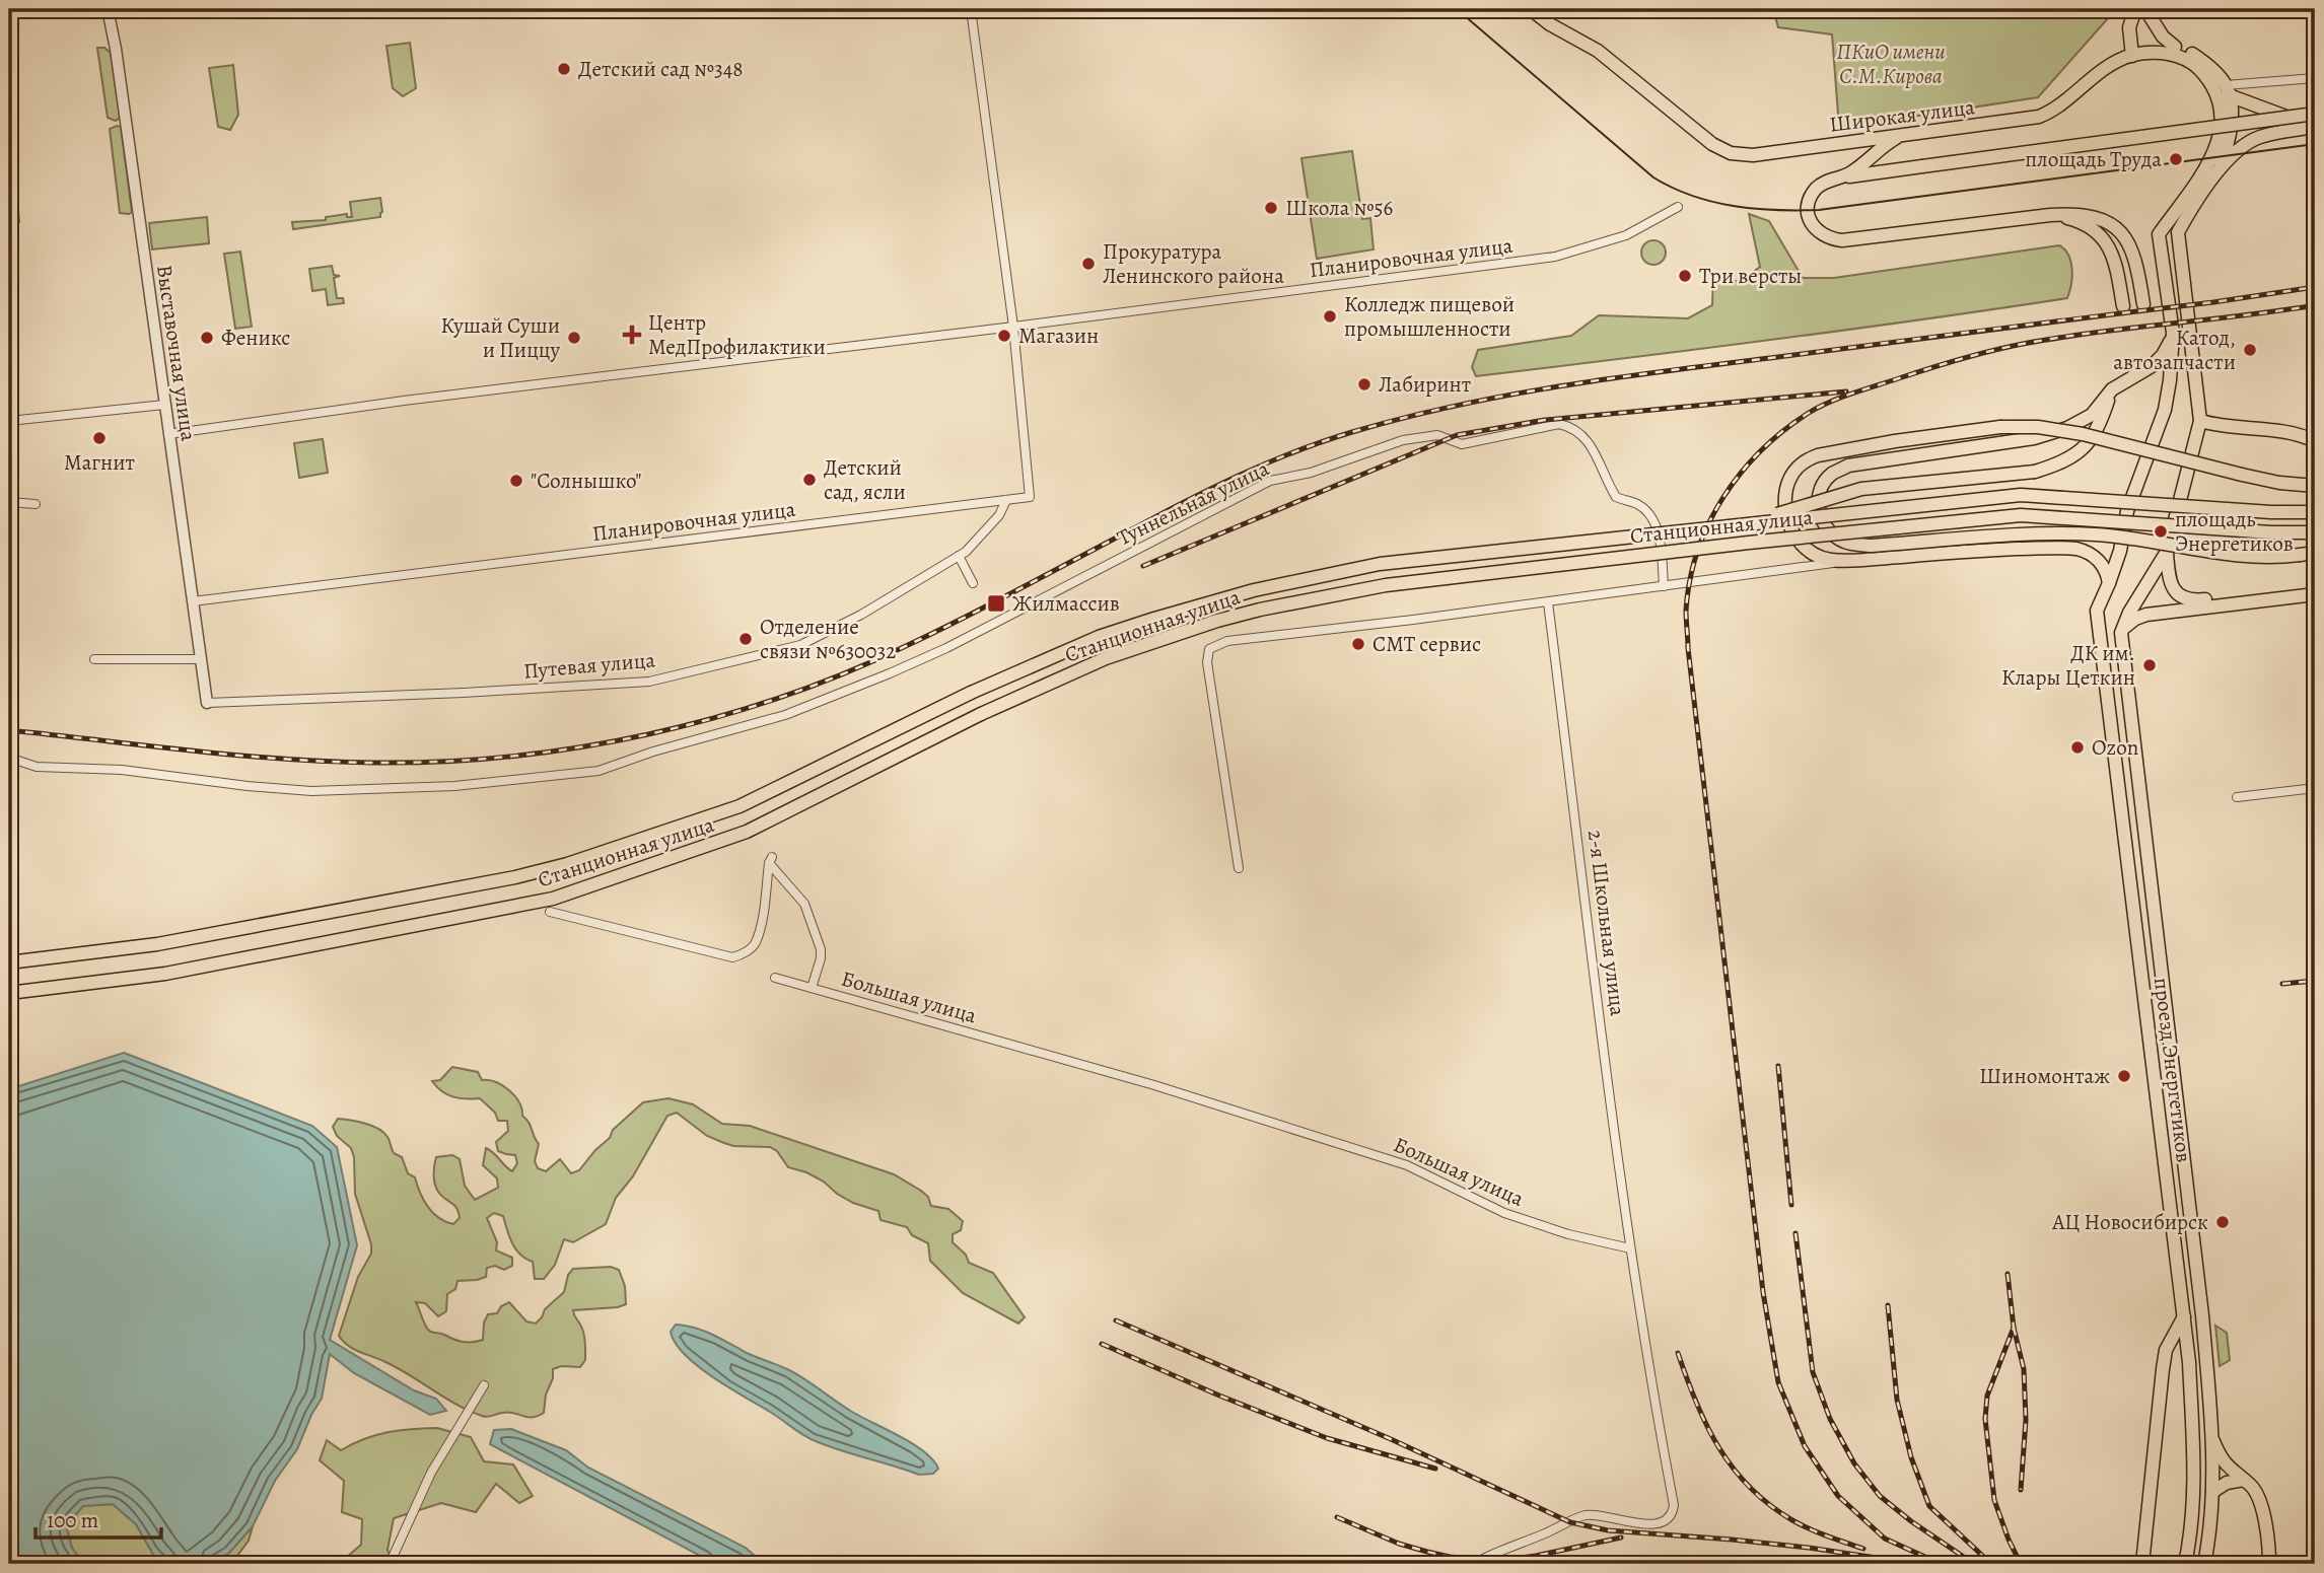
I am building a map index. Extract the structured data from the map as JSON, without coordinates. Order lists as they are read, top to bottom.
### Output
{
  "streets": {
    "main road": ["Широкая улица", "Станционная улица", "проезд Энергетиков"],
    "street": [
      "Планировочная улица",
      "Выставочная улица",
      "Туннельная улица",
      "Путевая улица",
      "2-я Школьная улица",
      "Большая улица"
    ]
  },
  "crossings": [
    ["Планировочная улица", "Выставочная улица"],
    ["Планировочная улица", "Путевая улица"],
    ["Выставочная улица", "Путевая улица"],
    ["Туннельная улица", "Станционная улица"],
    ["Станционная улица", "2-я Школьная улица"],
    ["2-я Школьная улица", "Большая улица"]
  ],
  "parks": ["ПКиО имени С.М.Кирова"],
  "places": {
    "other": [
      "Детский сад №348",
      "площадь Труда",
      "Школа №56",
      "Прокуратура Ленинского района",
      "Три версты",
      "Колледж пищевой промышленности",
      "Магазин",
      "Феникс",
      "Кушай Суши и Пиццу",
      "Катод, автозапчасти",
      "Лабиринт",
      "Магнит",
      "Детский сад, ясли",
      "\"Солнышко\"",
      "площадь Энергетиков",
      "Отделение связи №630032",
      "СМТ сервис",
      "ДК им. Клары Цеткин",
      "Ozon",
      "Шиномонтаж",
      "АЦ Новосибирск"
    ],
    "health": ["Центр МедПрофилактики"],
    "transit": ["Жилмассив"]
  },
  "scale_bar": "100 m"
}
